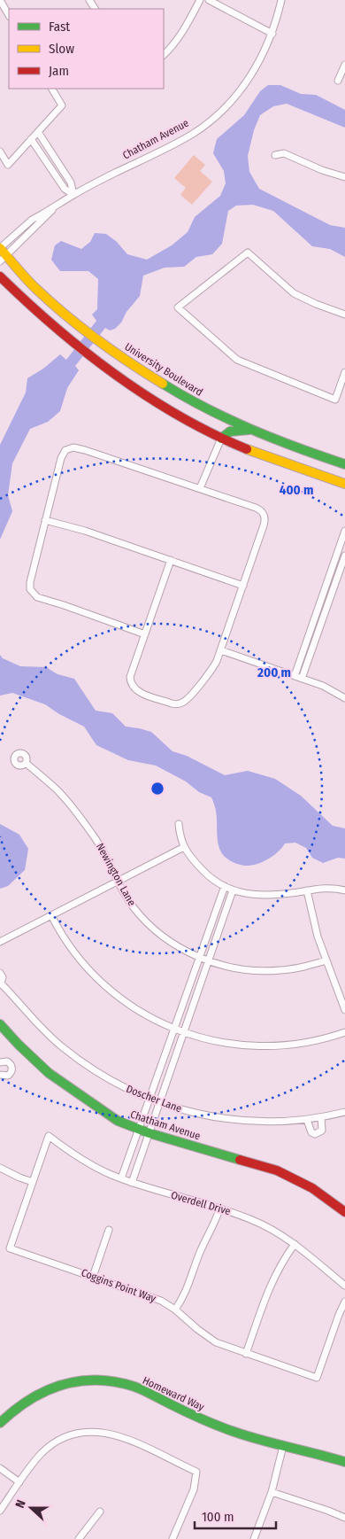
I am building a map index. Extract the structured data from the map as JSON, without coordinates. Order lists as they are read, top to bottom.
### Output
{
  "streets": {
    "main road": ["Chatham Avenue", "University Boulevard", "Homeward Way"],
    "street": [
      "Newington Lane",
      "Doscher Lane",
      "Overdell Drive",
      "Coggins Point Way"
    ]
  },
  "crossings": [
    ["Chatham Avenue", "University Boulevard"],
    ["Overdell Drive", "Coggins Point Way"]
  ],
  "legend": ["Fast", "Slow", "Jam"],
  "scale_bar": "100 m",
  "north": "left",
  "rings": ["400 m", "200 m"]
}
